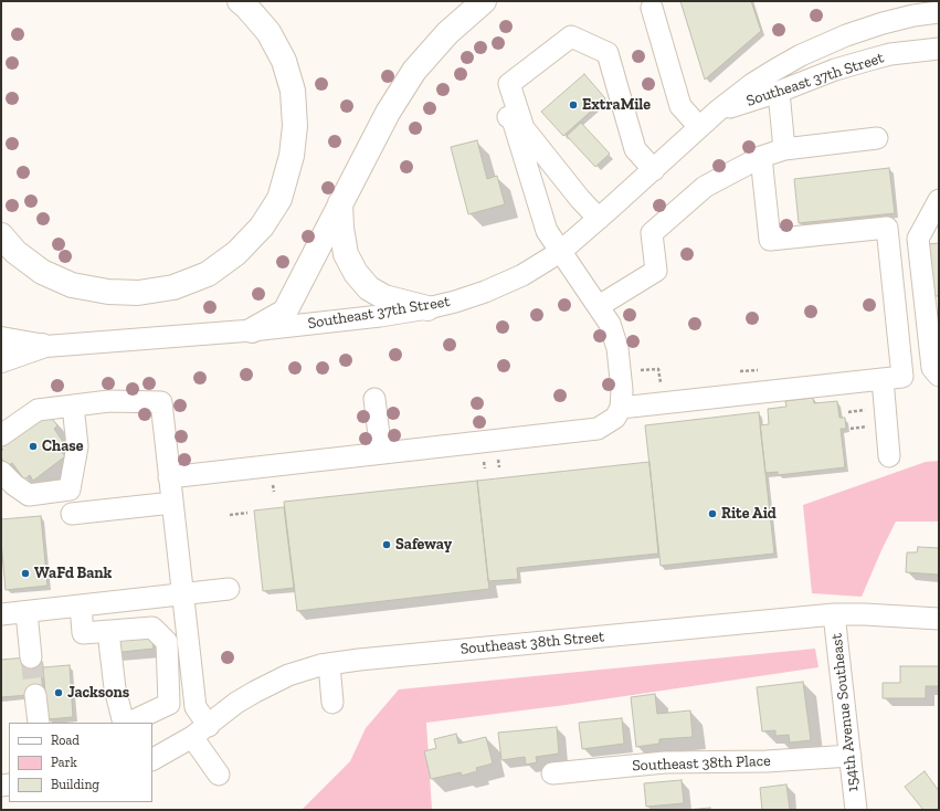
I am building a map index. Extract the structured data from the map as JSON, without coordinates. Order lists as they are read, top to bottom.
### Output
{
  "streets": {
    "street": [
      "Southeast 37th Street",
      "Southeast 38th Street",
      "154th Avenue Southeast",
      "Southeast 38th Place"
    ]
  },
  "crossings": [
    ["Southeast 38th Street", "154th Avenue Southeast"],
    ["154th Avenue Southeast", "Southeast 38th Place"]
  ],
  "places": [
    "ExtraMile",
    "Chase",
    "Rite Aid",
    "Safeway",
    "WaFd Bank",
    "Jacksons"
  ],
  "legend": ["Road", "Park", "Building"]
}
